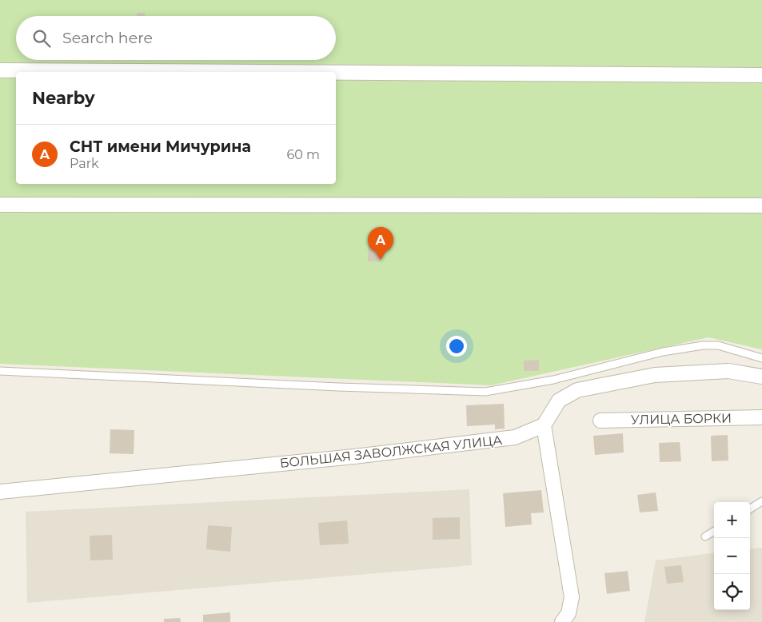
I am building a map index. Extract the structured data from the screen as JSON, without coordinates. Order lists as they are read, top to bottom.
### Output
{
  "streets": {
    "street": ["УЛИЦА БОРКИ", "БОЛЬШАЯ ЗАВОЛЖСКАЯ УЛИЦА"]
  },
  "page": {
    "search": "Search here",
    "heading": "Nearby",
    "list": [
      {
        "mark": "A",
        "name": "СНТ имени Мичурина",
        "note": "Park",
        "value": "60 m"
      }
    ],
    "pins": "A",
    "map_buttons": ["+", "−"]
  }
}
